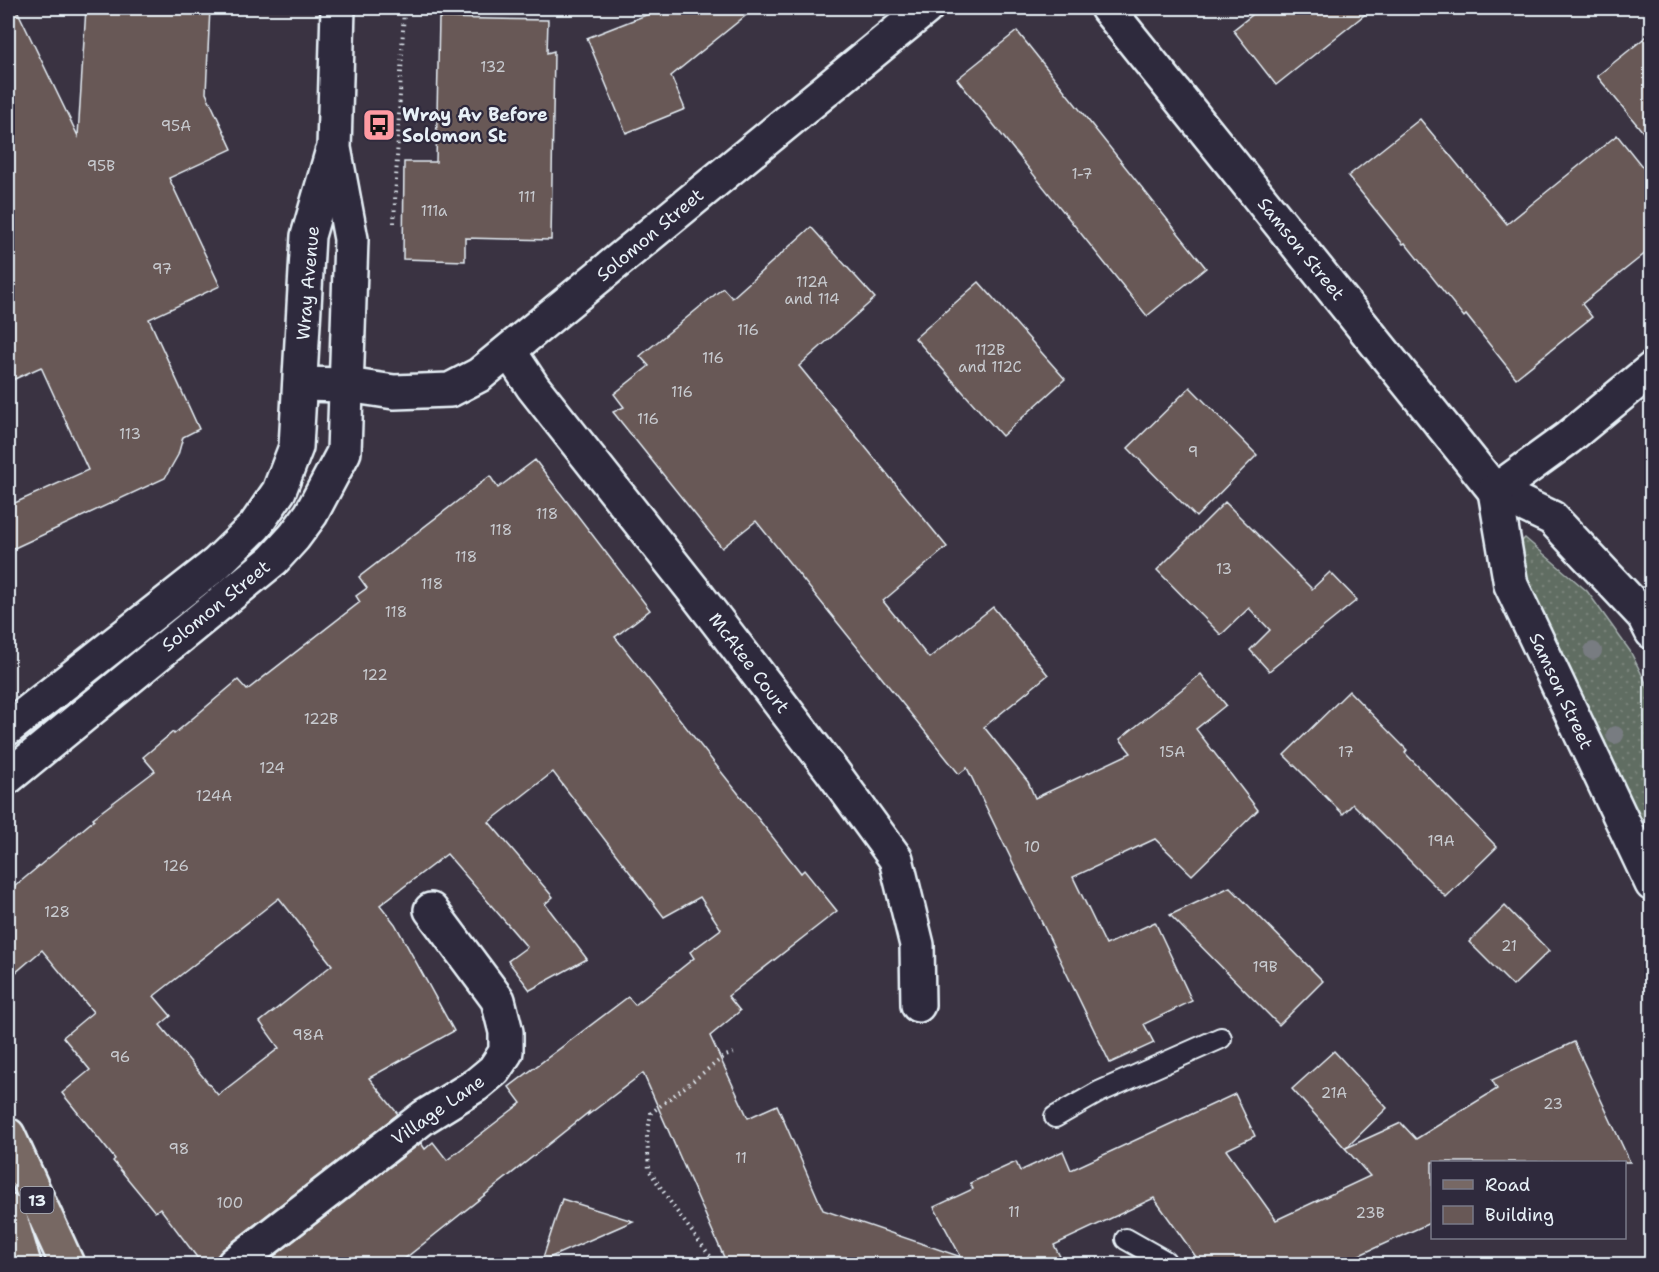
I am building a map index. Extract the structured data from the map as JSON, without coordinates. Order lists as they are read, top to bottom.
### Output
{
  "streets": {
    "main road": ["13"],
    "street": [
      "Solomon Street",
      "Samson Street",
      "Wray Avenue",
      "McAtee Court",
      "Village Lane"
    ]
  },
  "crossings": [
    ["Solomon Street", "Wray Avenue"],
    ["Solomon Street", "McAtee Court"]
  ],
  "places": {
    "bus stop": ["Wray Av Before Solomon St"]
  },
  "house_numbers": [
    "132",
    "95A",
    "95B",
    "1-7",
    "111",
    "111a",
    "97",
    "112A and 114",
    "116",
    "112B and 112C",
    "116",
    "116",
    "116",
    "113",
    "9",
    "118",
    "118",
    "118",
    "13",
    "118",
    "118",
    "122",
    "122B",
    "15A",
    "17",
    "124",
    "124A",
    "19A",
    "10",
    "126",
    "128",
    "21",
    "19B",
    "98A",
    "96",
    "21A",
    "23",
    "98",
    "11",
    "100",
    "11",
    "23B"
  ],
  "legend": ["Road", "Building"]
}
